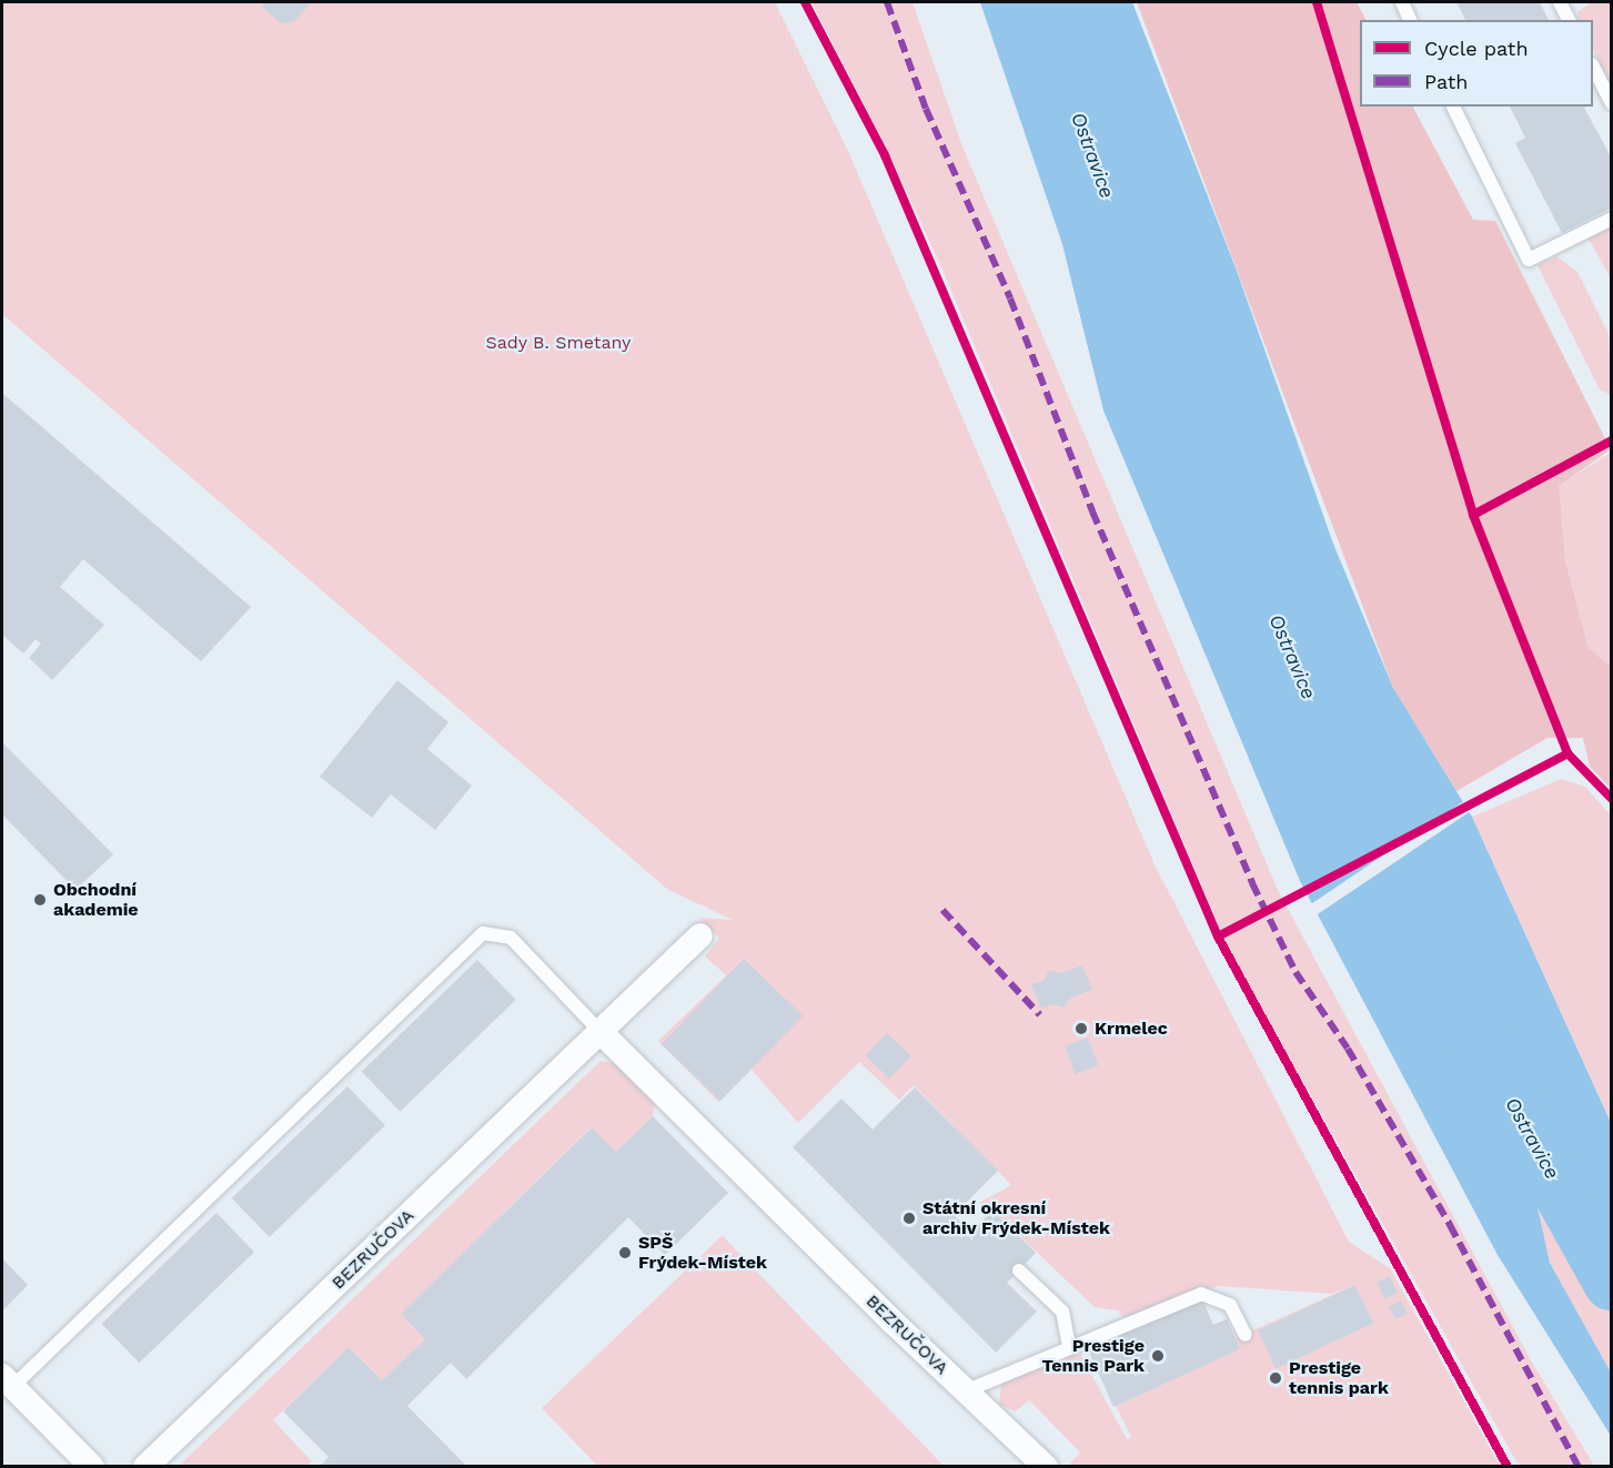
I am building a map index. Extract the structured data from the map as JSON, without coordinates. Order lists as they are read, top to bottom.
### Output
{
  "streets": {
    "street": ["BEZRUČOVA"]
  },
  "water": ["Ostravice"],
  "parks": ["Sady B. Smetany"],
  "places": [
    "Obchodní akademie",
    "Krmelec",
    "Státní okresní archiv Frýdek-Místek",
    "SPŠ Frýdek-Místek",
    "Prestige Tennis Park",
    "Prestige tennis park"
  ],
  "legend": ["Cycle path", "Path"]
}
